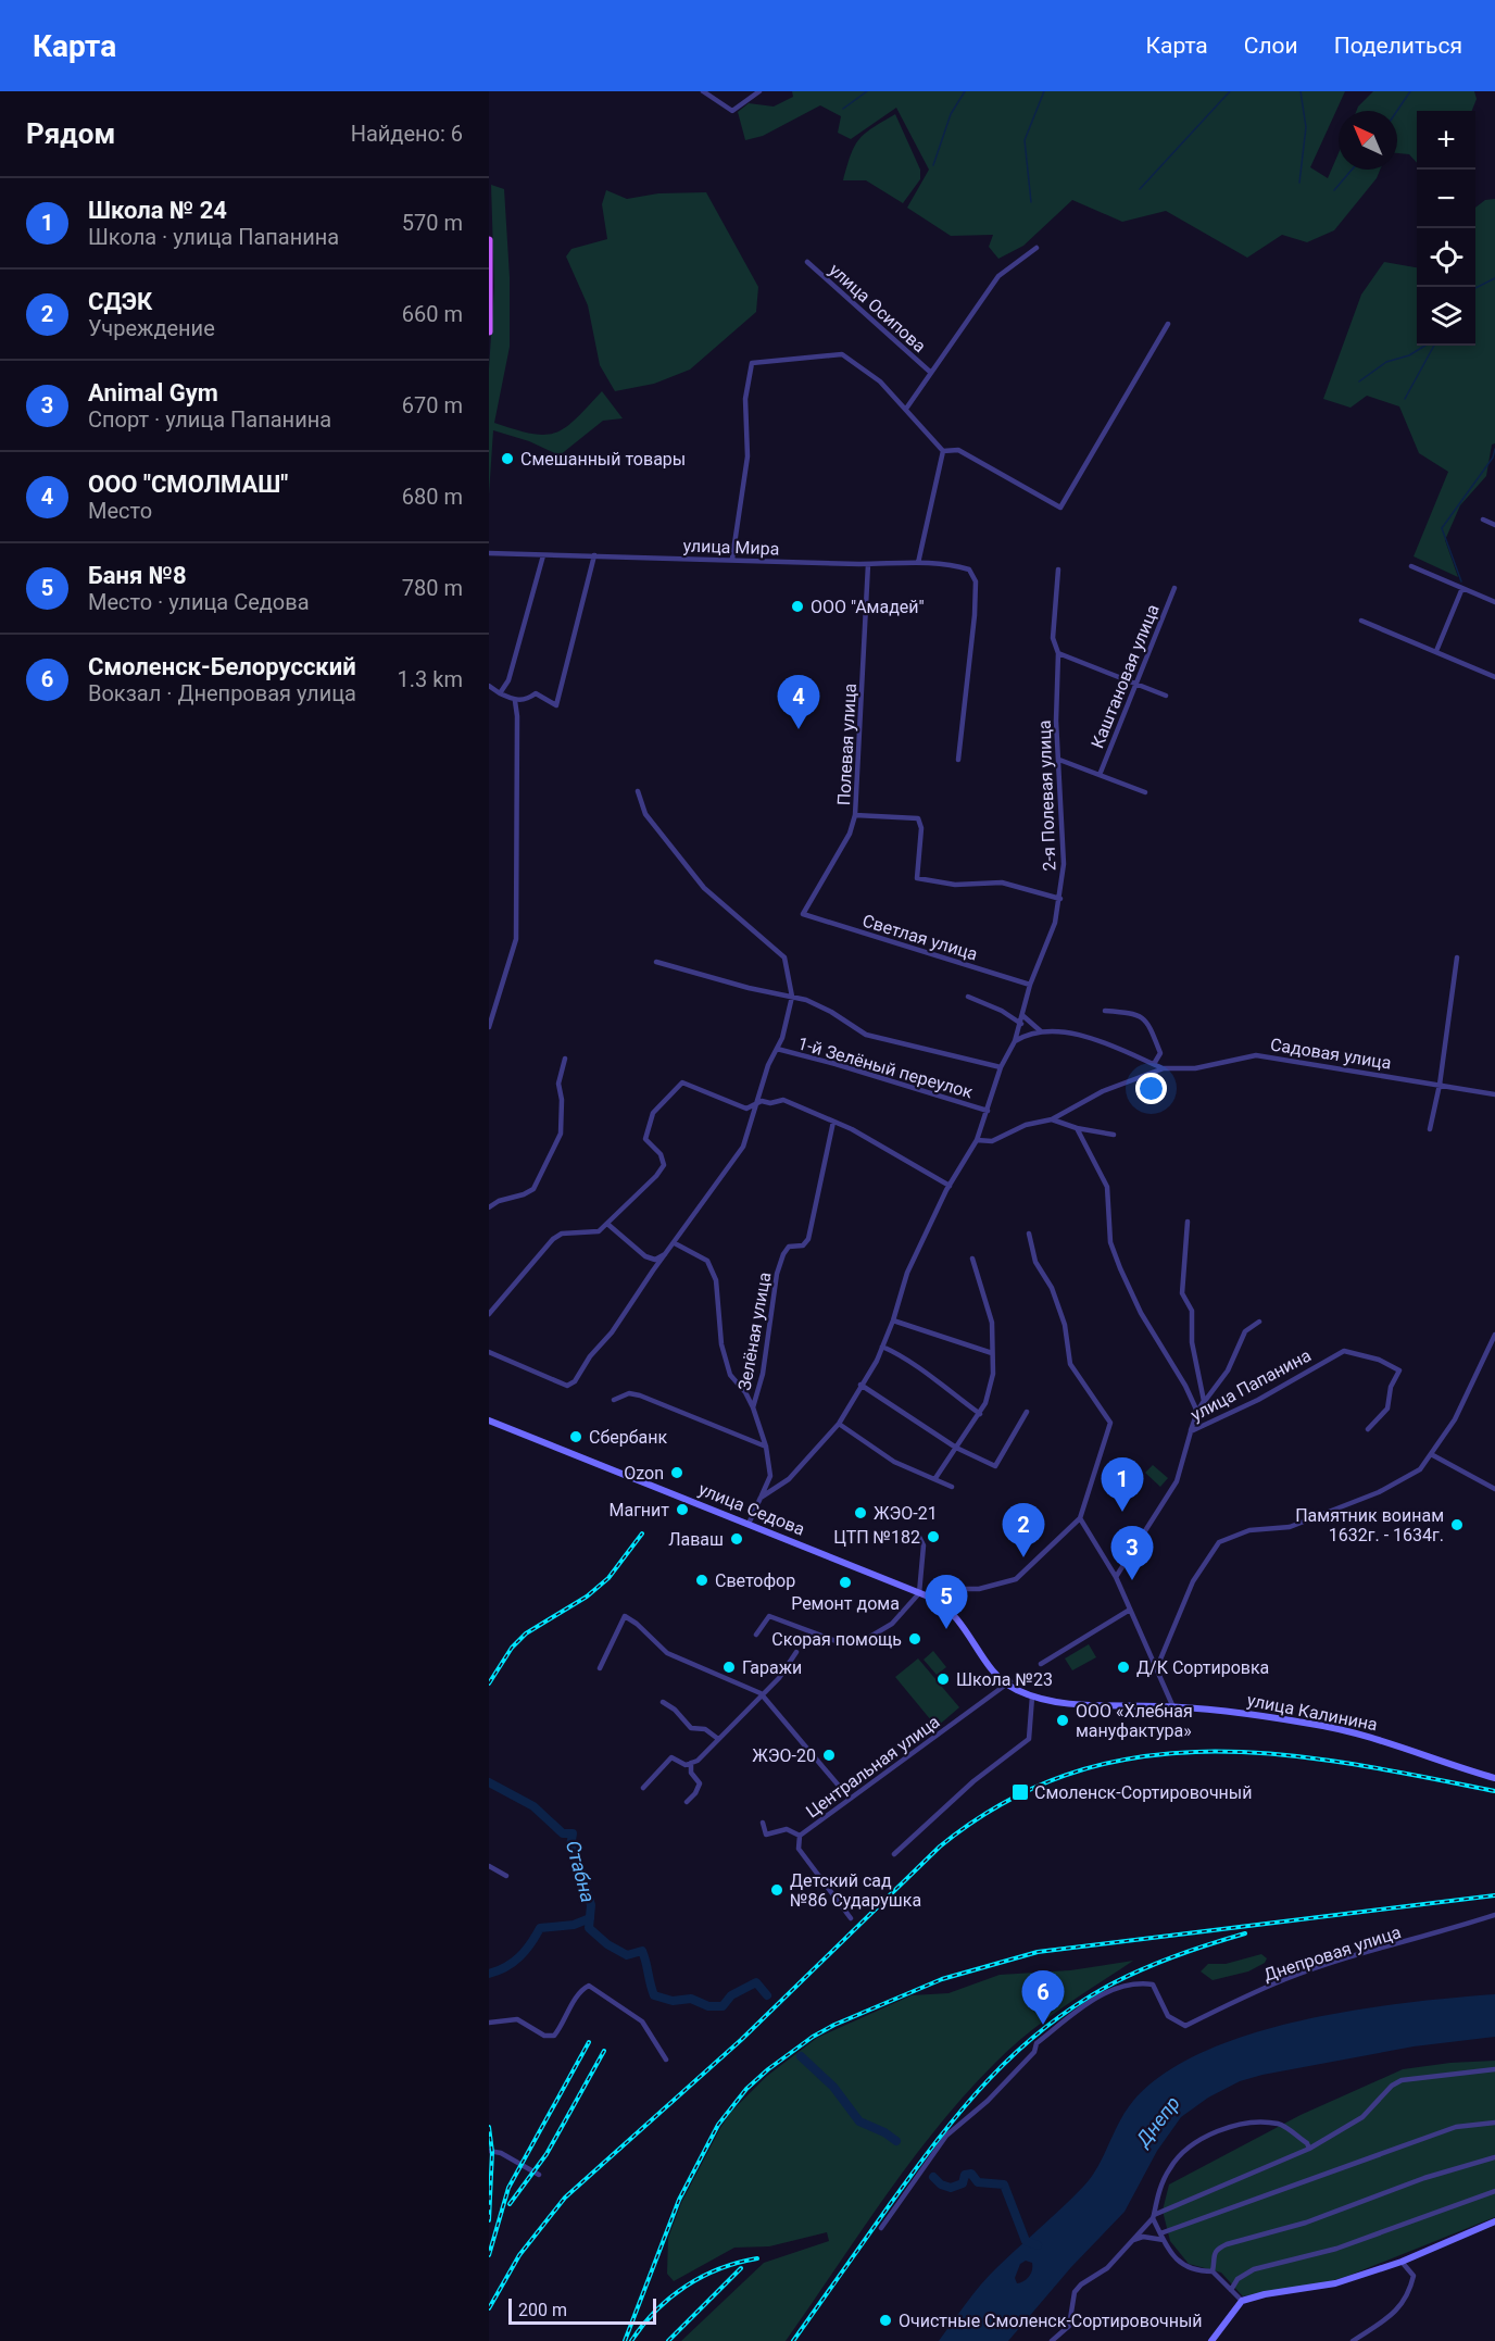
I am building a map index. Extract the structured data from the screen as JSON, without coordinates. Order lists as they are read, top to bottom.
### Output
{
  "streets": {
    "street": [
      "улица Осипова",
      "улица Мира",
      "Каштановая улица",
      "Полевая улица",
      "2-я Полевая улица",
      "Светлая улица",
      "Садовая улица",
      "1-й Зелёный переулок",
      "Зелёная улица",
      "улица Папанина",
      "улица Седова",
      "улица Калинина",
      "Центральная улица",
      "Днепровая улица"
    ]
  },
  "crossings": [
    ["улица Мира", "Полевая улица"],
    ["Полевая улица", "2-я Полевая улица"],
    ["Полевая улица", "Светлая улица"],
    ["2-я Полевая улица", "Светлая улица"],
    ["2-я Полевая улица", "Садовая улица"],
    ["2-я Полевая улица", "1-й Зелёный переулок"],
    ["2-я Полевая улица", "Зелёная улица"],
    ["Зелёная улица", "улица Седова"],
    ["улица Седова", "улица Калинина"],
    ["улица Седова", "Центральная улица"]
  ],
  "water": ["Стабна", "Днепр"],
  "places": {
    "other": [
      "Смешанный товары",
      "ООО \"Амадей\"",
      "Сбербанк",
      "Ozon",
      "Магнит",
      "ЖЭО-21",
      "Памятник воинам 1632г. - 1634г.",
      "ЦТП №182",
      "Лаваш",
      "Светофор",
      "Ремонт дома",
      "Скорая помощь",
      "Гаражи",
      "Д/К Сортировка",
      "Школа №23",
      "ООО «Хлебная мануфактура»",
      "ЖЭО-20",
      "Детский сад №86 Сударушка",
      "Очистные Смоленск-Сортировочный"
    ],
    "transit": ["Смоленск-Сортировочный"]
  },
  "scale_bar": "200 m",
  "north": "top left",
  "page": {
    "header": "Карта",
    "nav": ["Карта", "Слои", "Поделиться"],
    "heading": ["Рядом", "Найдено: 6"],
    "map_buttons": ["+", "−"],
    "list": [
      {
        "mark": "1",
        "name": "Школа № 24",
        "note": "Школа · улица Папанина",
        "value": "570 m"
      },
      {
        "mark": "2",
        "name": "СДЭК",
        "note": "Учреждение",
        "value": "660 m"
      },
      {
        "mark": "3",
        "name": "Animal Gym",
        "note": "Спорт · улица Папанина",
        "value": "670 m"
      },
      {
        "mark": "4",
        "name": "ООО \"СМОЛМАШ\"",
        "note": "Место",
        "value": "680 m"
      },
      {
        "mark": "5",
        "name": "Баня №8",
        "note": "Место · улица Седова",
        "value": "780 m"
      },
      {
        "mark": "6",
        "name": "Смоленск-Белорусский",
        "note": "Вокзал · Днепровая улица",
        "value": "1.3 km"
      }
    ],
    "pins": [
      "4",
      "1",
      "2",
      "3",
      "5",
      "6"
    ],
    "scale": "200 m"
  }
}
